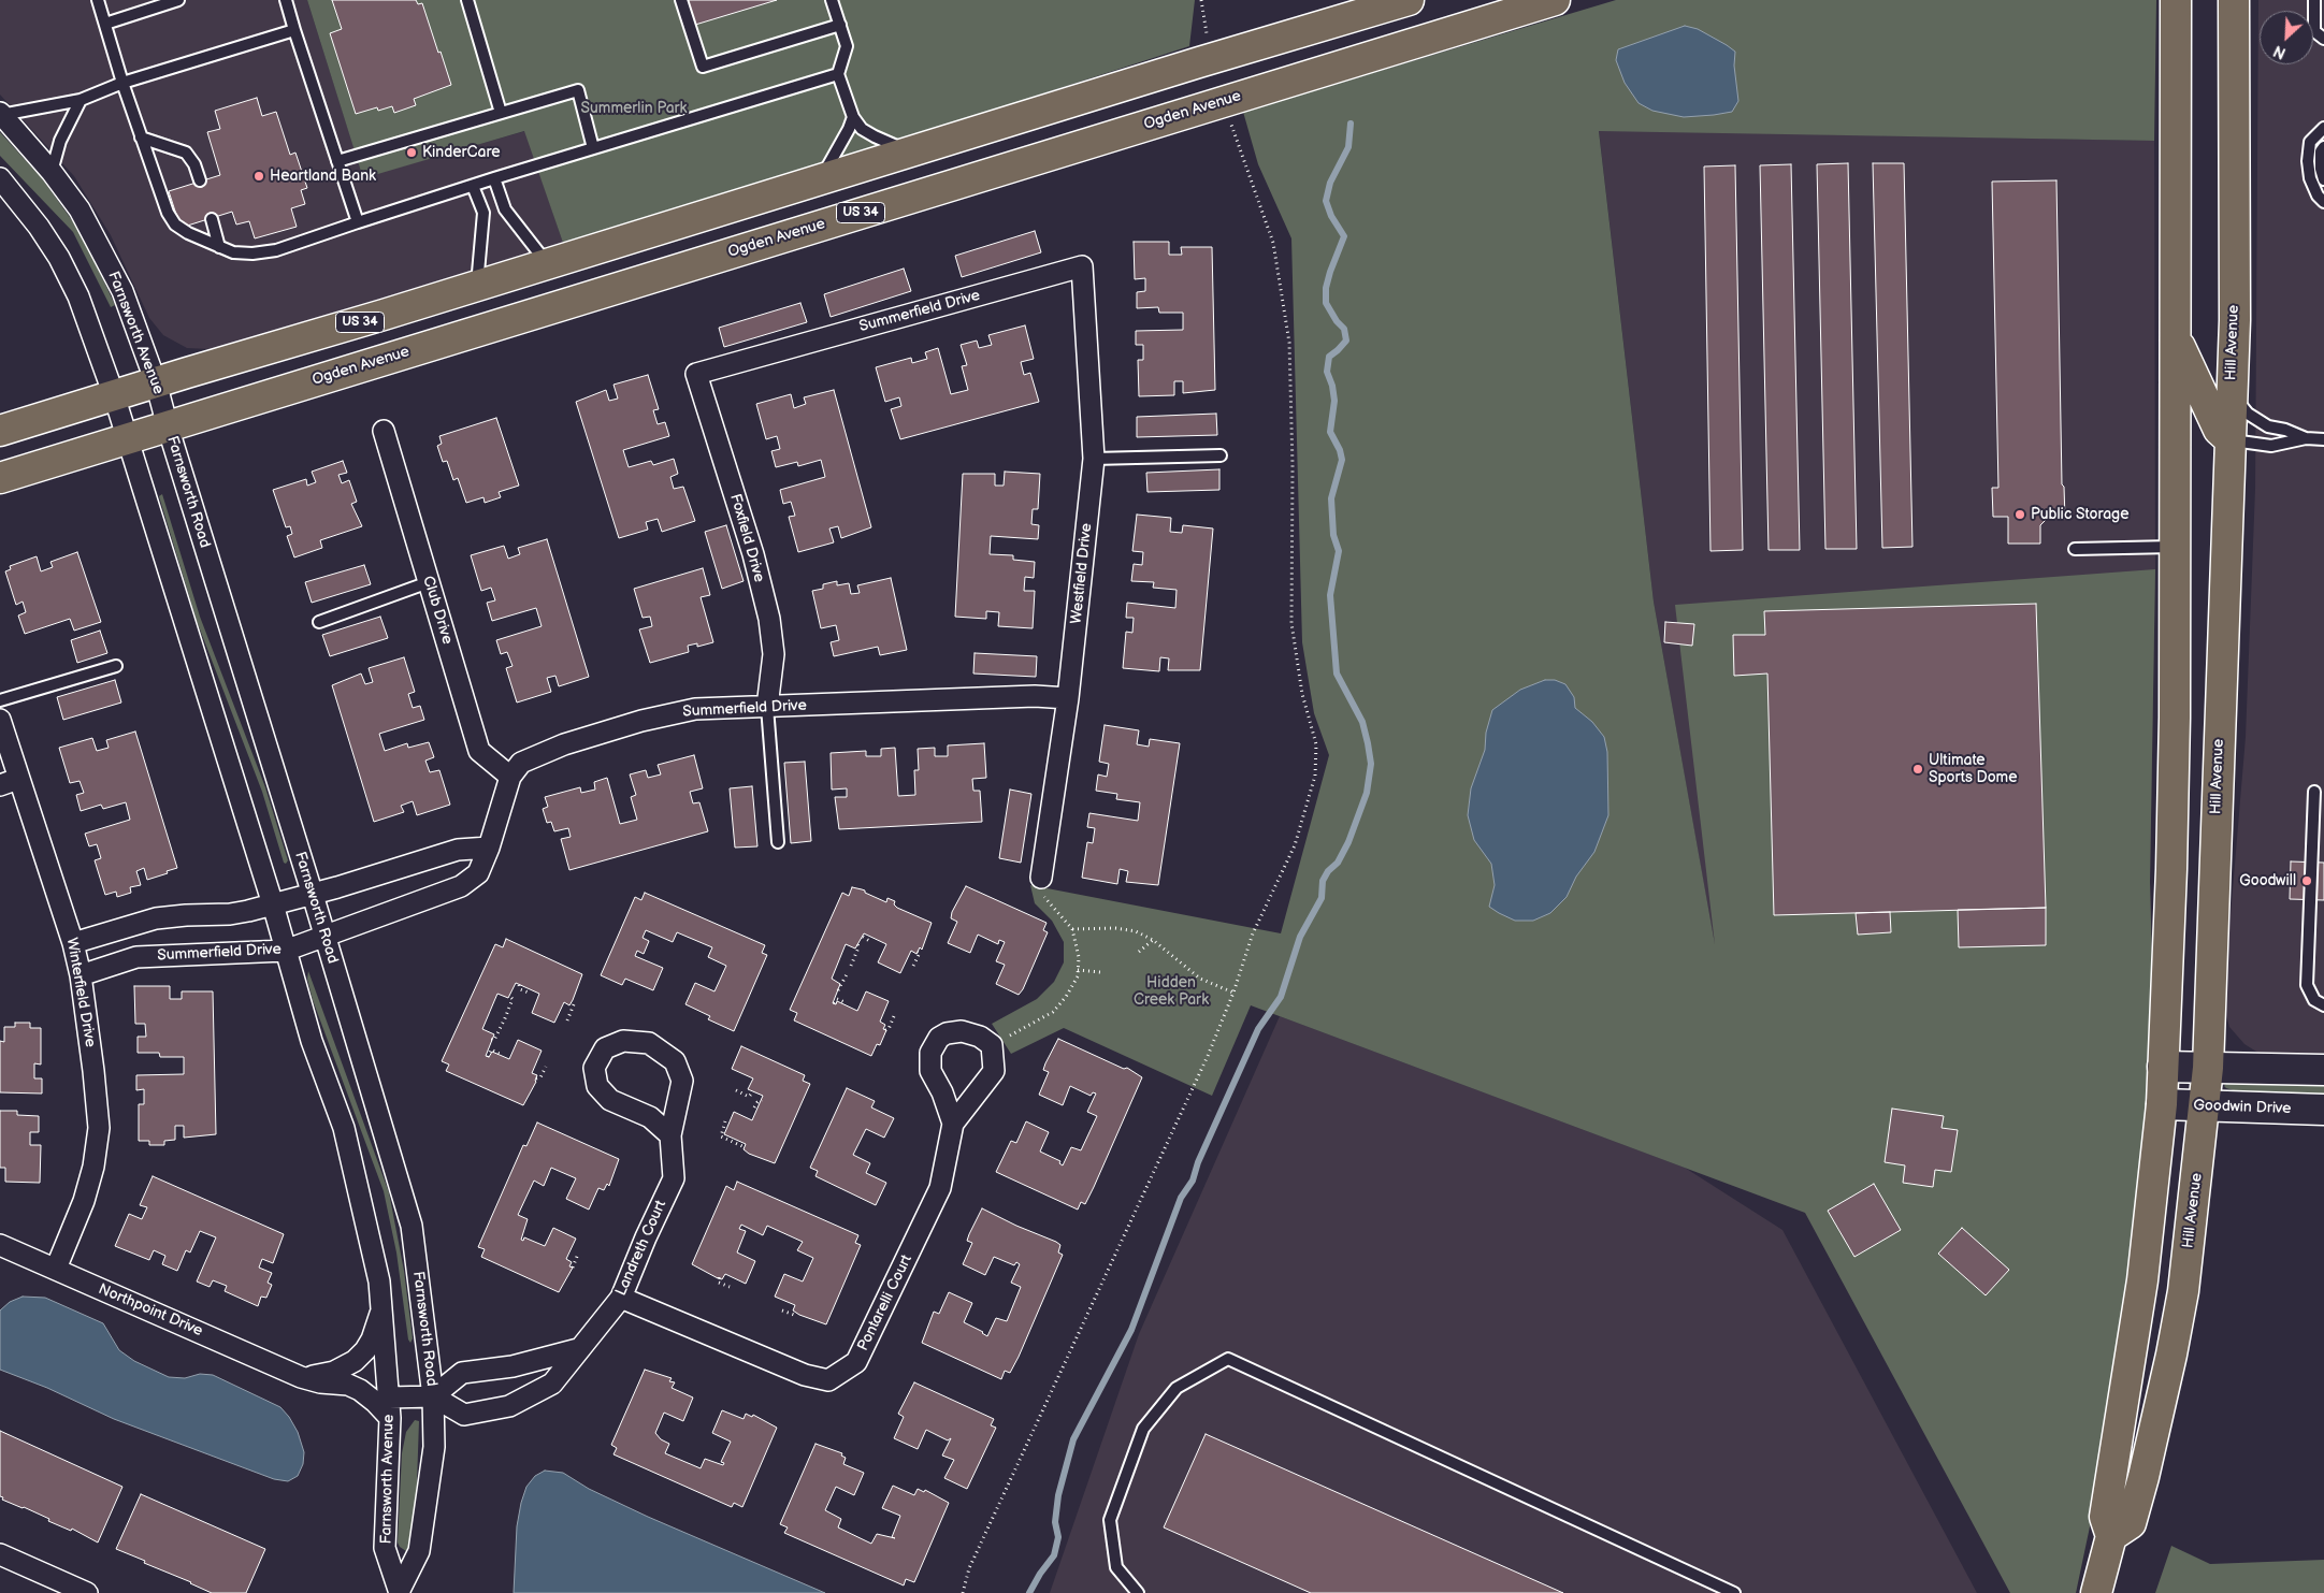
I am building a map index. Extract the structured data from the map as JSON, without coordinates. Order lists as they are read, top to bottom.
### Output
{
  "streets": {
    "main road": ["Ogden Avenue", "US 34", "Hill Avenue"],
    "street": [
      "Summerfield Drive",
      "Farnsworth Avenue",
      "Farnsworth Road",
      "Foxfield Drive",
      "Westfield Drive",
      "Club Drive",
      "Winterfield Drive",
      "Goodwin Drive",
      "Landreth Court",
      "Pontarelli Court",
      "Northpoint Drive"
    ]
  },
  "crossings": [
    ["Ogden Avenue", "Farnsworth Avenue"],
    ["Ogden Avenue", "Farnsworth Road"],
    ["US 34", "Farnsworth Avenue"],
    ["Summerfield Drive", "Farnsworth Road"],
    ["Summerfield Drive", "Foxfield Drive"],
    ["Summerfield Drive", "Westfield Drive"],
    ["Summerfield Drive", "Club Drive"],
    ["Summerfield Drive", "Winterfield Drive"],
    ["Farnsworth Avenue", "Farnsworth Road"],
    ["Farnsworth Avenue", "Landreth Court"],
    ["Farnsworth Avenue", "Northpoint Drive"],
    ["Hill Avenue", "Goodwin Drive"],
    ["Farnsworth Road", "Landreth Court"],
    ["Winterfield Drive", "Northpoint Drive"],
    ["Landreth Court", "Pontarelli Court"]
  ],
  "parks": ["Summerlin Park", "Hidden Creek Park"],
  "places": [
    "KinderCare",
    "Heartland Bank",
    "Public Storage",
    "Ultimate Sports Dome",
    "Goodwill"
  ],
  "north": "bottom left"
}
